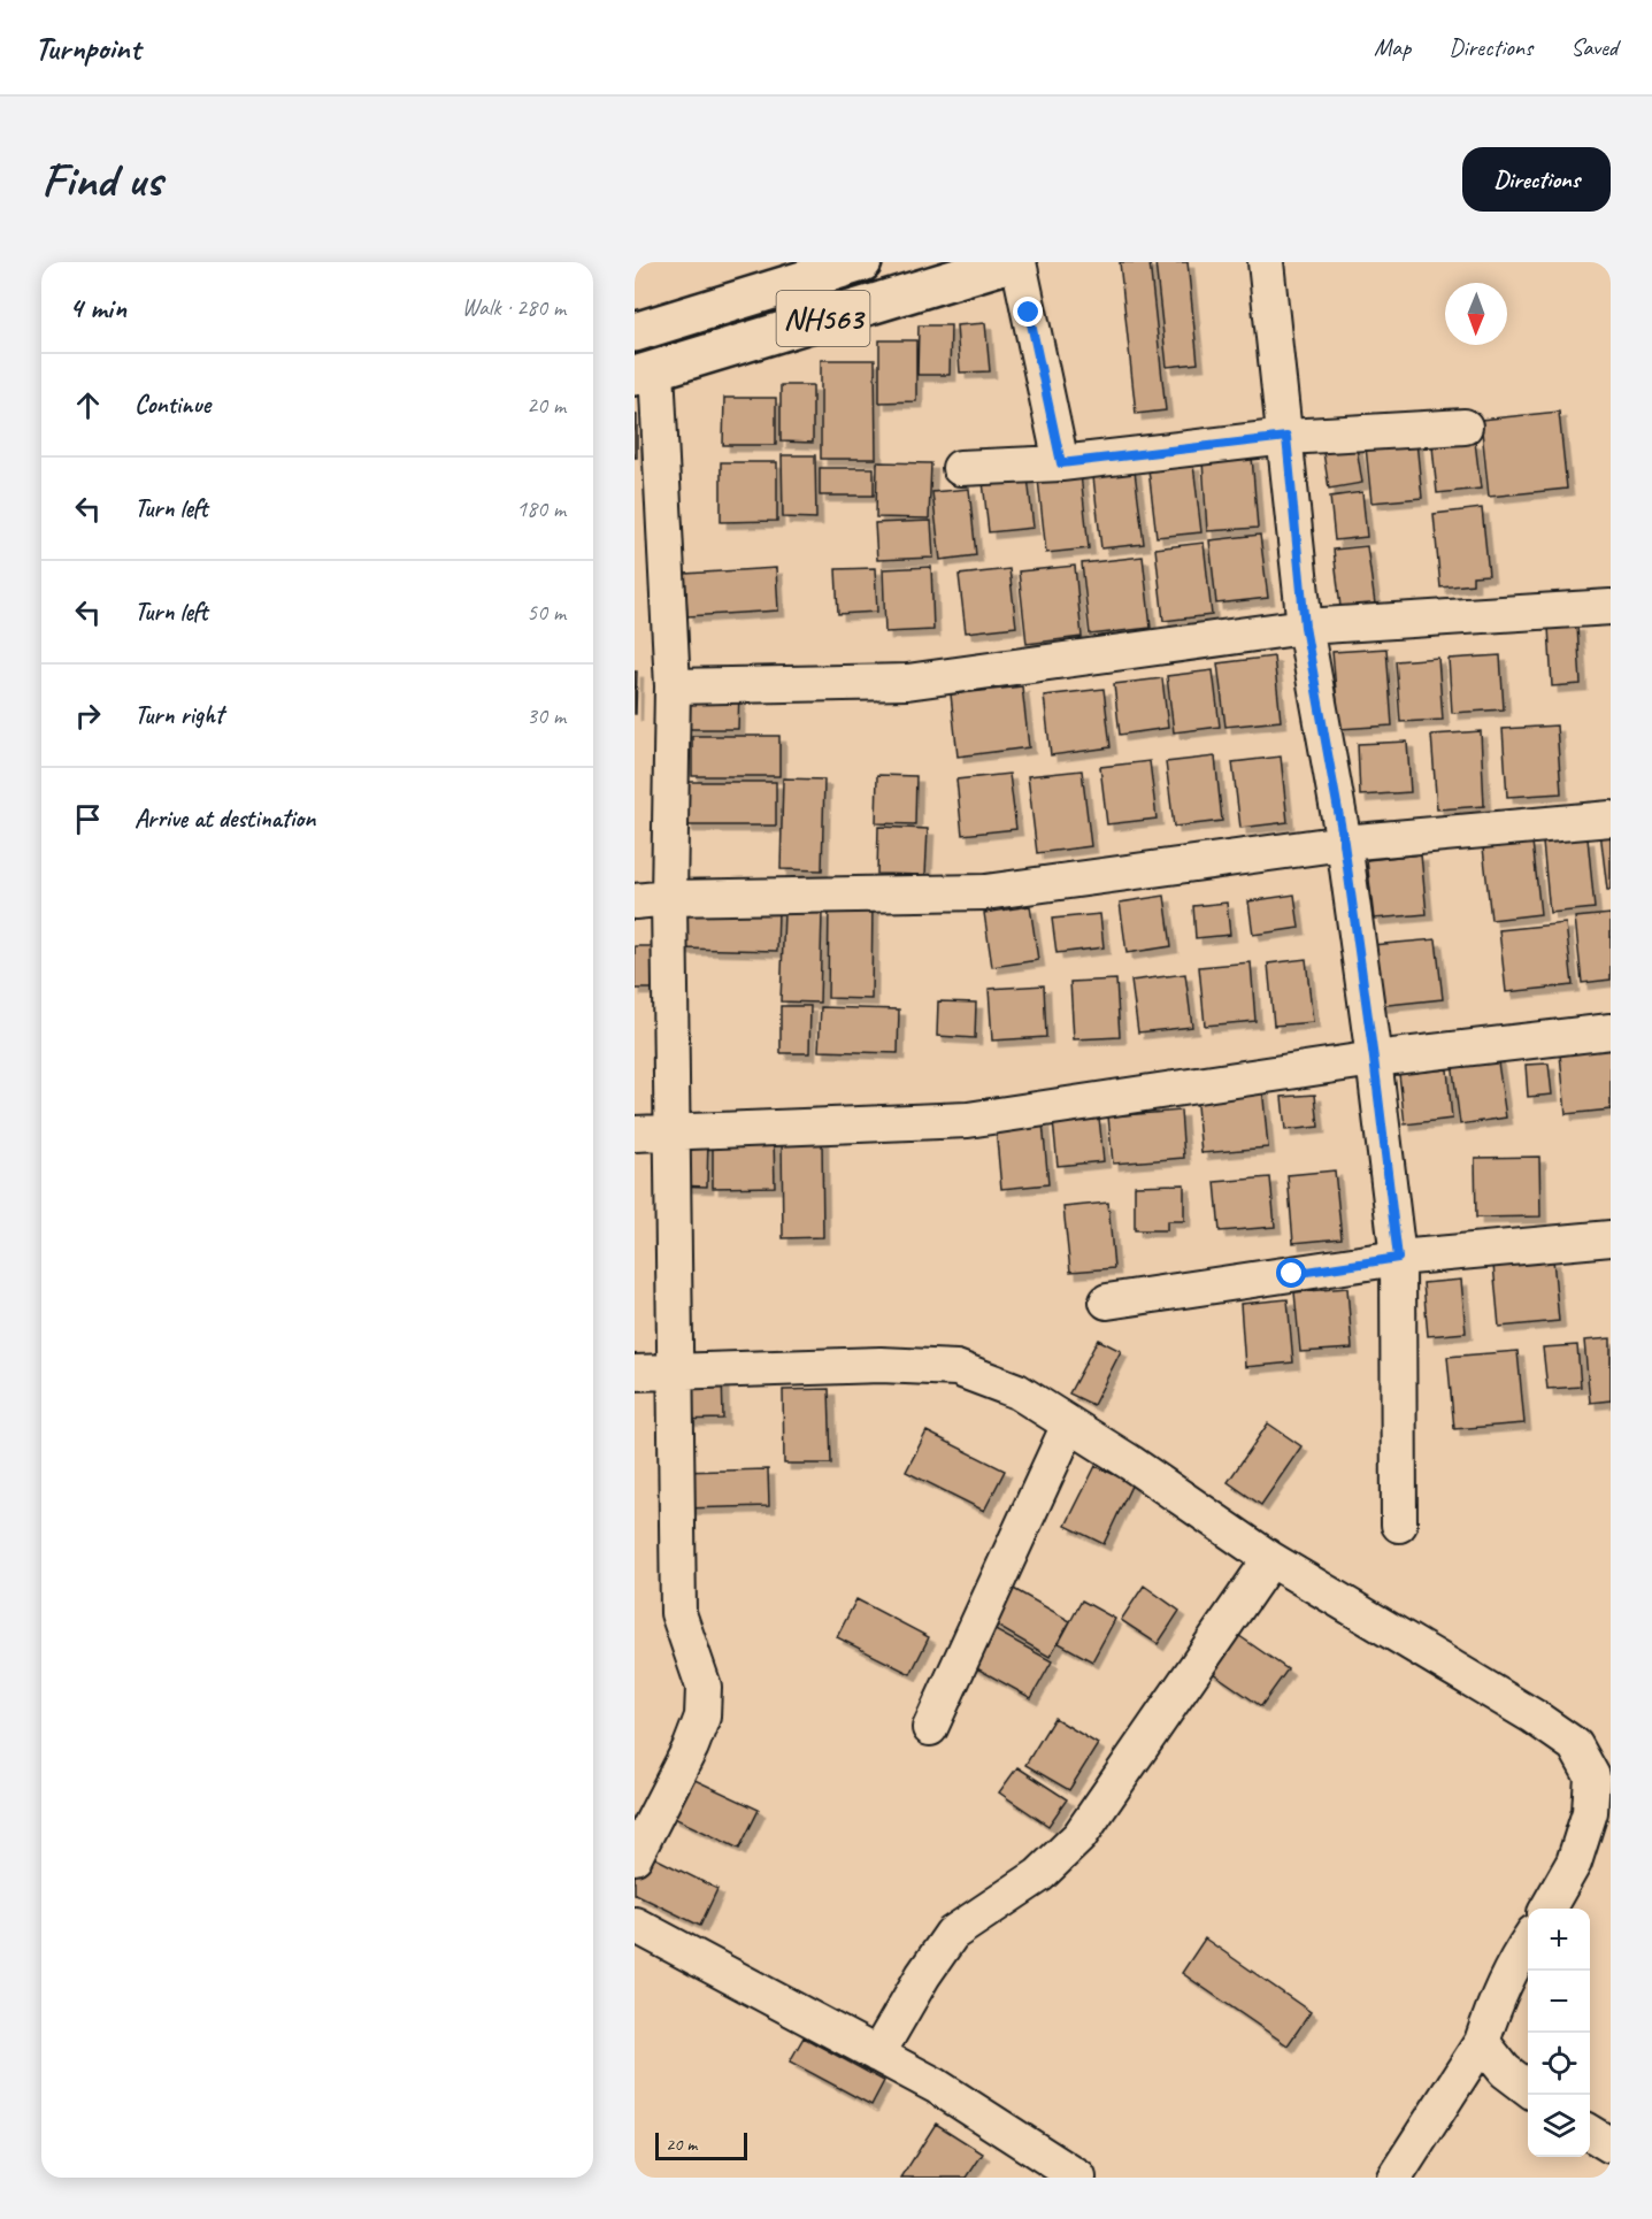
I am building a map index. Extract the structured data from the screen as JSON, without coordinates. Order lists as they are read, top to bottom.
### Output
{
  "streets": {
    "highway": ["NH563"]
  },
  "scale_bar": "20 m",
  "north": "bottom",
  "page": {
    "header": "Turnpoint",
    "nav": ["Map", "Directions", "Saved"],
    "buttons": "Directions",
    "title": "Find us",
    "heading": ["4 min", "Walk · 280 m"],
    "list": [
      ["Continue", "20 m"],
      ["Turn left", "180 m"],
      ["Turn left", "50 m"],
      ["Turn right", "30 m"],
      "Arrive at destination"
    ],
    "map_buttons": ["+", "−"],
    "scale": "20 m"
  }
}
